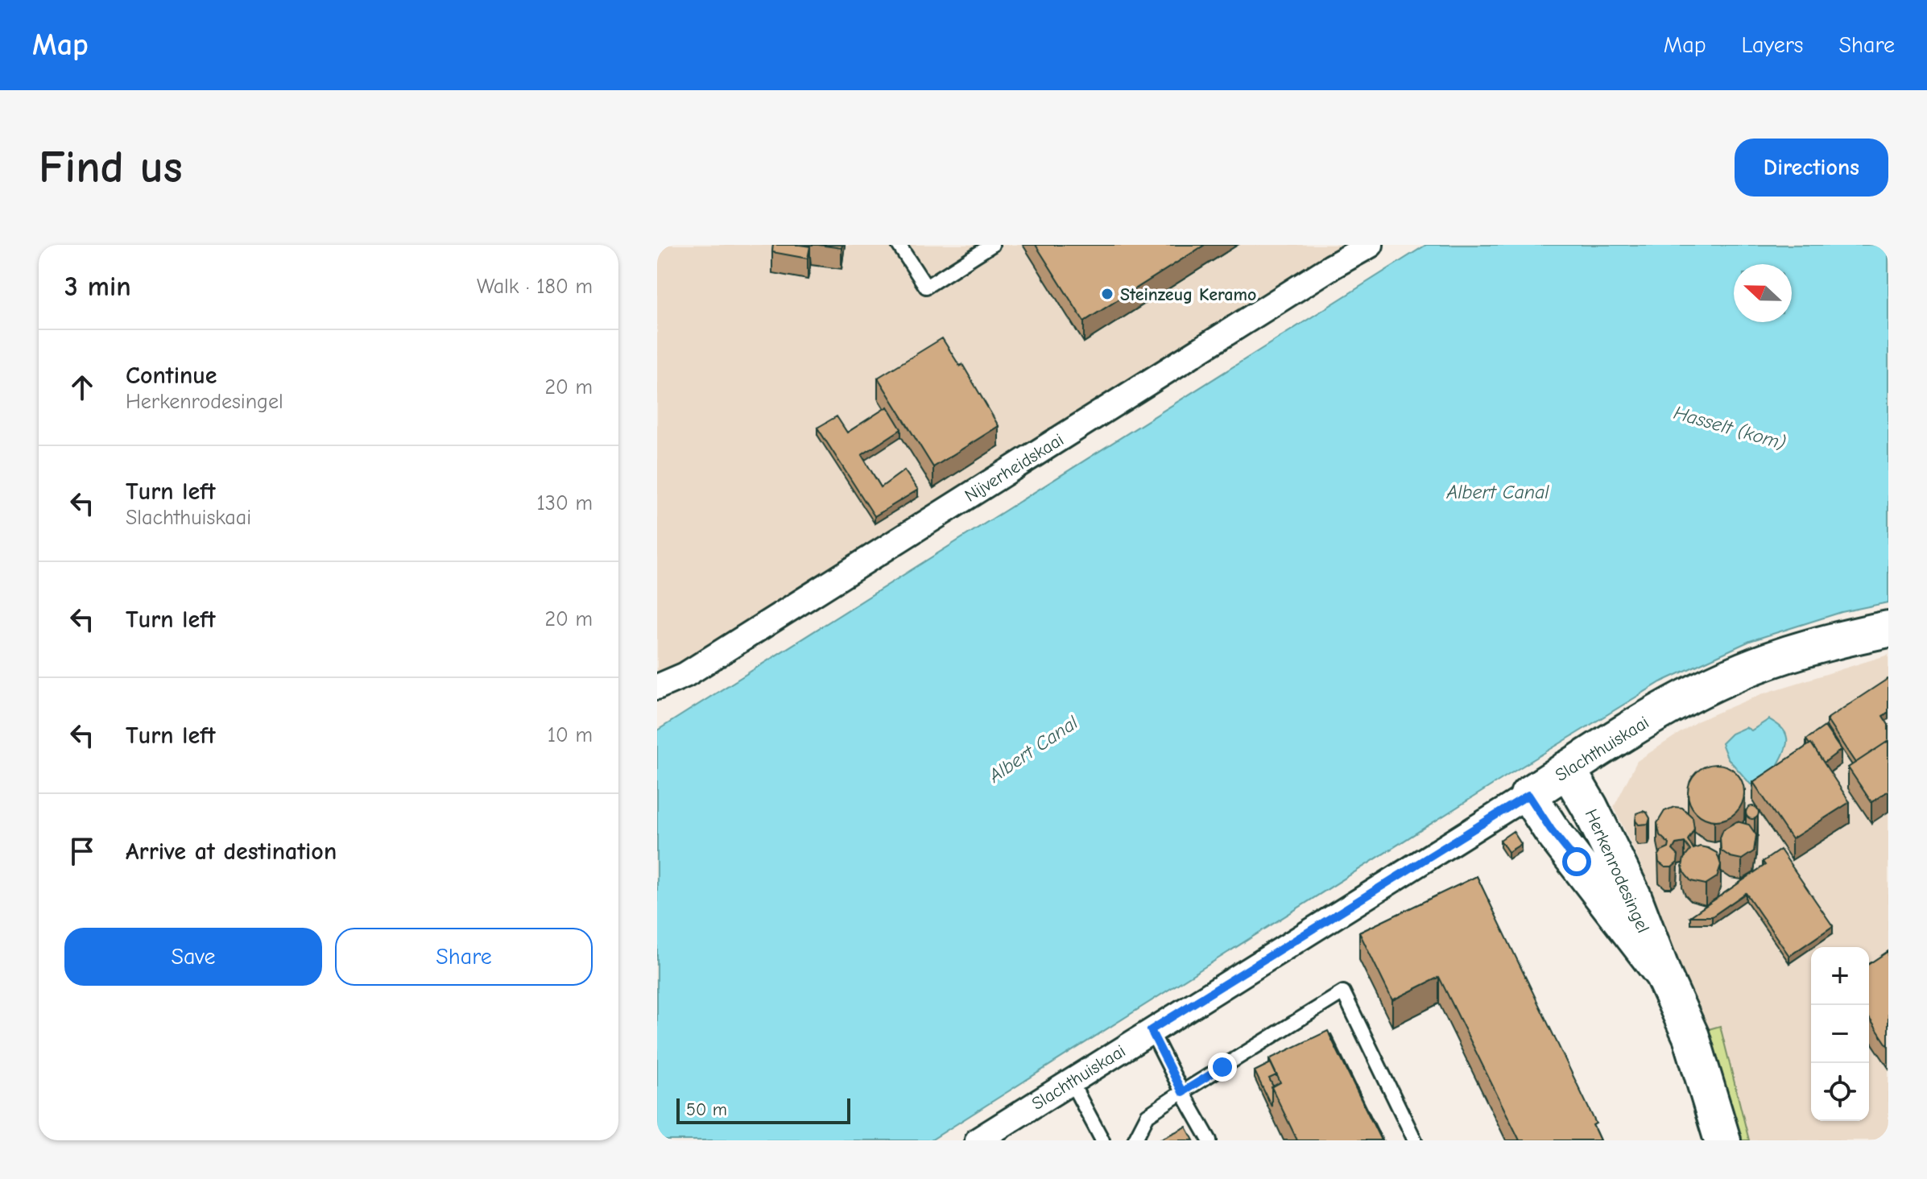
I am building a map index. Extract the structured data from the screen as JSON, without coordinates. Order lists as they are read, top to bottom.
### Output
{
  "streets": {
    "street": ["Nijverheidskaai", "Slachthuiskaai", "Herkenrodesingel"]
  },
  "crossings": [
    ["Slachthuiskaai", "Herkenrodesingel"]
  ],
  "water": ["Hasselt (kom)", "Albert Canal"],
  "places": ["Steinzeug Keramo"],
  "scale_bar": "50 m",
  "north": "left",
  "page": {
    "header": "Map",
    "nav": ["Map", "Layers", "Share"],
    "buttons": [
      "Directions",
      ["Save", "Share"]
    ],
    "title": "Find us",
    "heading": ["3 min", "Walk · 180 m"],
    "list": [
      ["Continue", "Herkenrodesingel", "20 m"],
      ["Turn left", "Slachthuiskaai", "130 m"],
      ["Turn left", "20 m"],
      ["Turn left", "10 m"],
      "Arrive at destination"
    ],
    "map_buttons": ["+", "−"],
    "scale": "50 m"
  }
}
